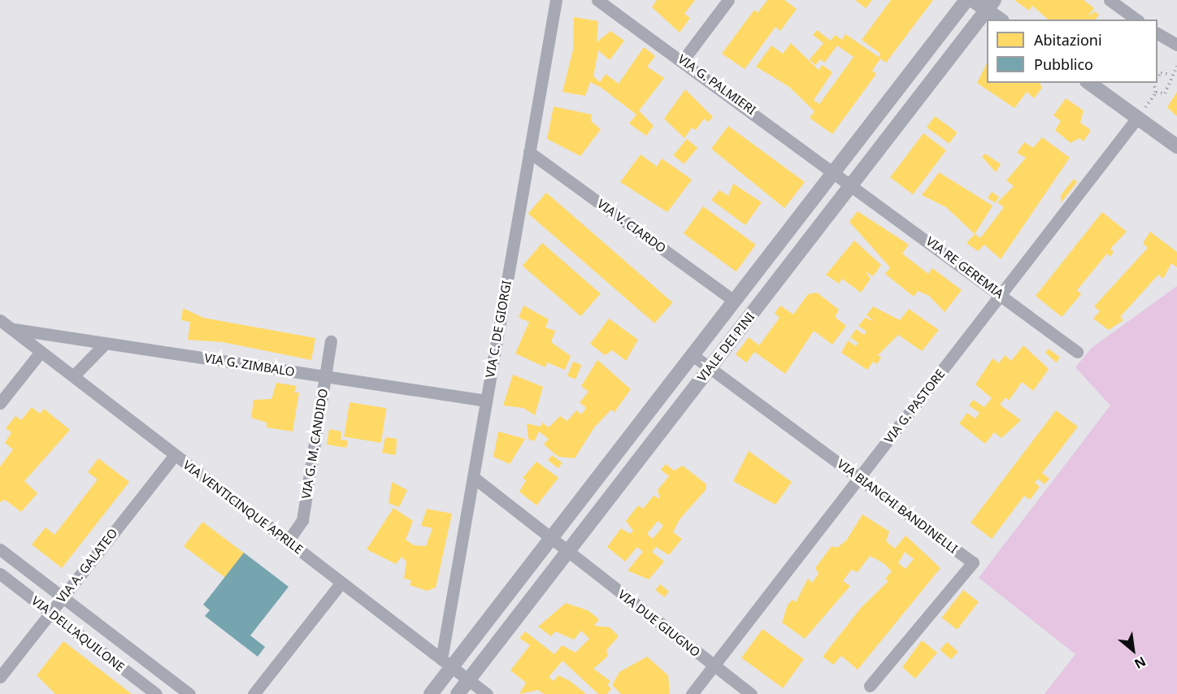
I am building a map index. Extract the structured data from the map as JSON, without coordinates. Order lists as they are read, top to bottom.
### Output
{
  "streets": {
    "street": [
      "VIA G. PALMIERI",
      "VIA V. CIARDO",
      "VIA RE GEREMIA",
      "VIA C. DE GIORGI",
      "VIALE DEI PINI",
      "VIA G. ZIMBALO",
      "VIA G. PASTORE",
      "VIA G. M. CANDIDO",
      "VIA BIANCHI BANDINELLI",
      "VIA VENTICINQUE APRILE",
      "VIA A. GALATEO",
      "VIA DUE GIUGNO",
      "VIA DELL'AQUILONE"
    ]
  },
  "crossings": [
    ["VIA G. PALMIERI", "VIA RE GEREMIA"],
    ["VIA G. PALMIERI", "VIALE DEI PINI"],
    ["VIA V. CIARDO", "VIA C. DE GIORGI"],
    ["VIA V. CIARDO", "VIALE DEI PINI"],
    ["VIA RE GEREMIA", "VIALE DEI PINI"],
    ["VIA RE GEREMIA", "VIA G. PASTORE"],
    ["VIA C. DE GIORGI", "VIALE DEI PINI"],
    ["VIA C. DE GIORGI", "VIA G. ZIMBALO"],
    ["VIA C. DE GIORGI", "VIA VENTICINQUE APRILE"],
    ["VIA C. DE GIORGI", "VIA DUE GIUGNO"],
    ["VIALE DEI PINI", "VIA BIANCHI BANDINELLI"],
    ["VIALE DEI PINI", "VIA VENTICINQUE APRILE"],
    ["VIALE DEI PINI", "VIA DUE GIUGNO"],
    ["VIA G. ZIMBALO", "VIA G. M. CANDIDO"],
    ["VIA G. ZIMBALO", "VIA VENTICINQUE APRILE"],
    ["VIA G. PASTORE", "VIA BIANCHI BANDINELLI"],
    ["VIA G. PASTORE", "VIA DUE GIUGNO"],
    ["VIA G. M. CANDIDO", "VIA VENTICINQUE APRILE"],
    ["VIA VENTICINQUE APRILE", "VIA A. GALATEO"],
    ["VIA A. GALATEO", "VIA DELL'AQUILONE"]
  ],
  "legend": ["Abitazioni", "Pubblico"],
  "north": "bottom right"
}
